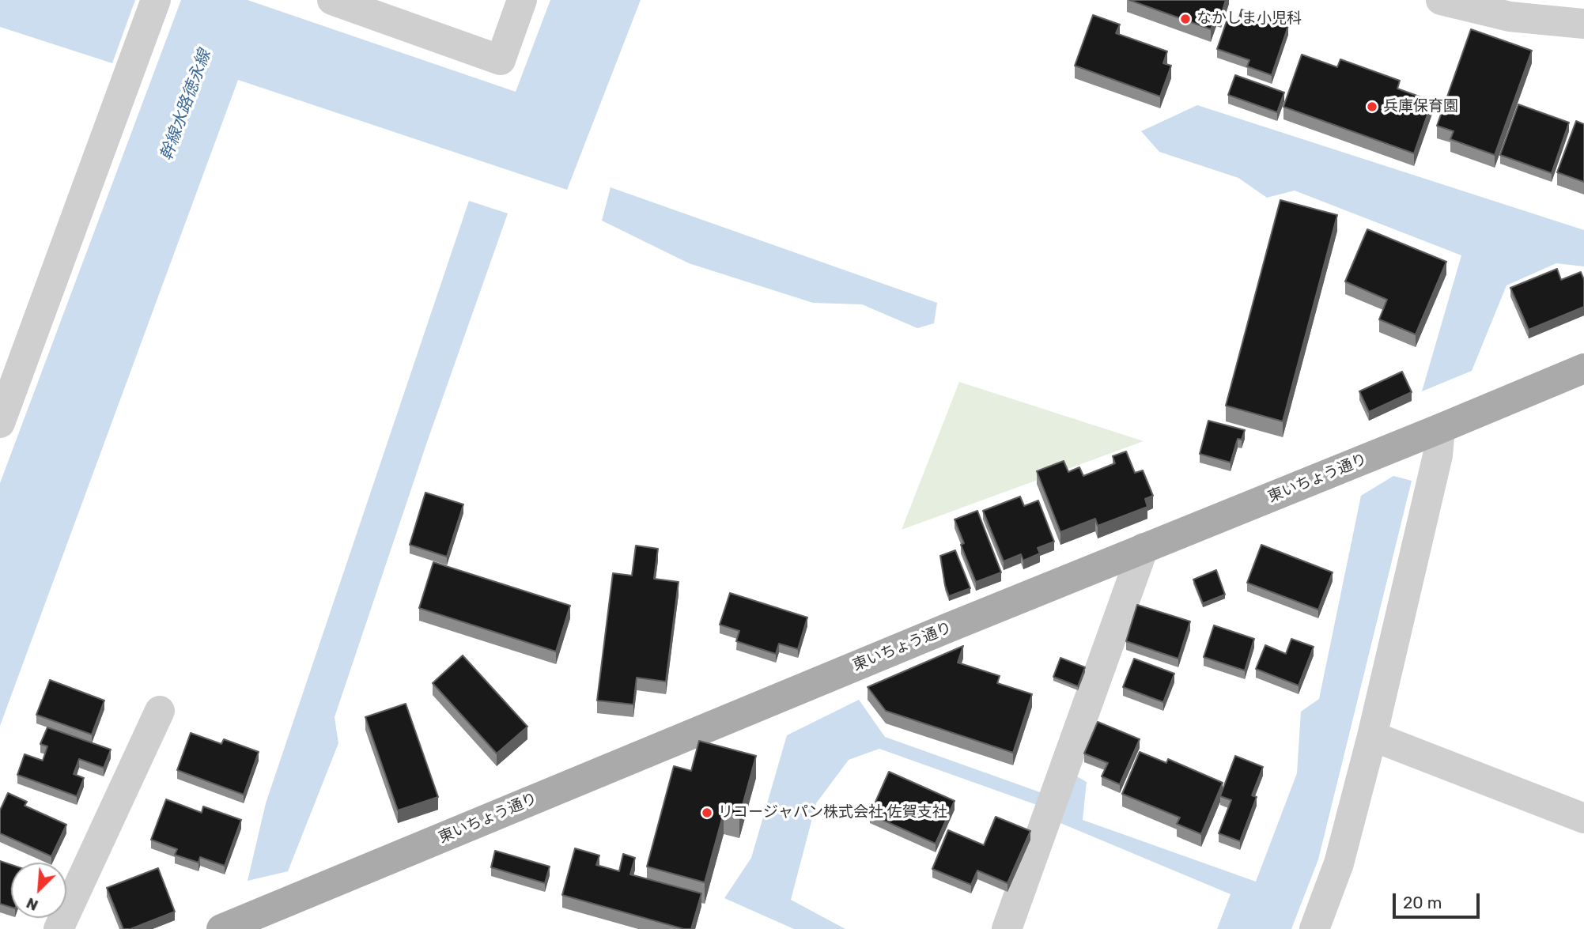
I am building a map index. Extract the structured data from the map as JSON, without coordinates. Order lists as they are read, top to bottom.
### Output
{
  "streets": {
    "main road": ["東いちょう通り"]
  },
  "water": ["幹線水路徳永線"],
  "places": ["なかしま小児科", "兵庫保育園", "リコージャパン株式会社 佐賀支社"],
  "scale_bar": "20 m",
  "north": "bottom left"
}
